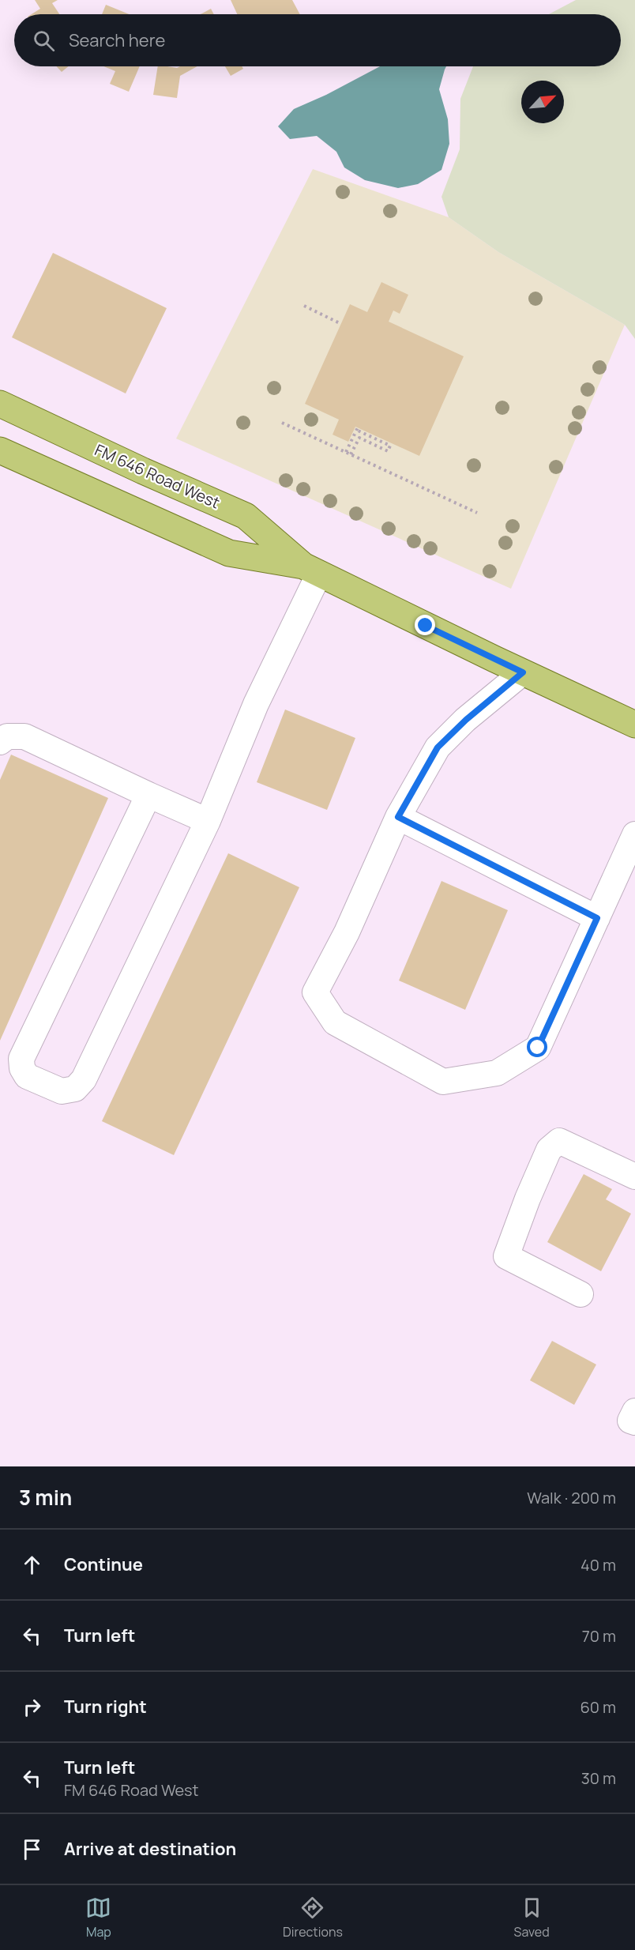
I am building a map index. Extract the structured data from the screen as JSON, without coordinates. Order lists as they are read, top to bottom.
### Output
{
  "streets": {
    "main road": ["FM 646 Road West"]
  },
  "north": "top right",
  "page": {
    "search": "Search here",
    "heading": ["3 min", "Walk · 200 m"],
    "list": [
      ["Continue", "40 m"],
      ["Turn left", "70 m"],
      ["Turn right", "60 m"],
      ["Turn left", "FM 646 Road West", "30 m"],
      "Arrive at destination"
    ],
    "nav": ["Map", "Directions", "Saved"]
  }
}
